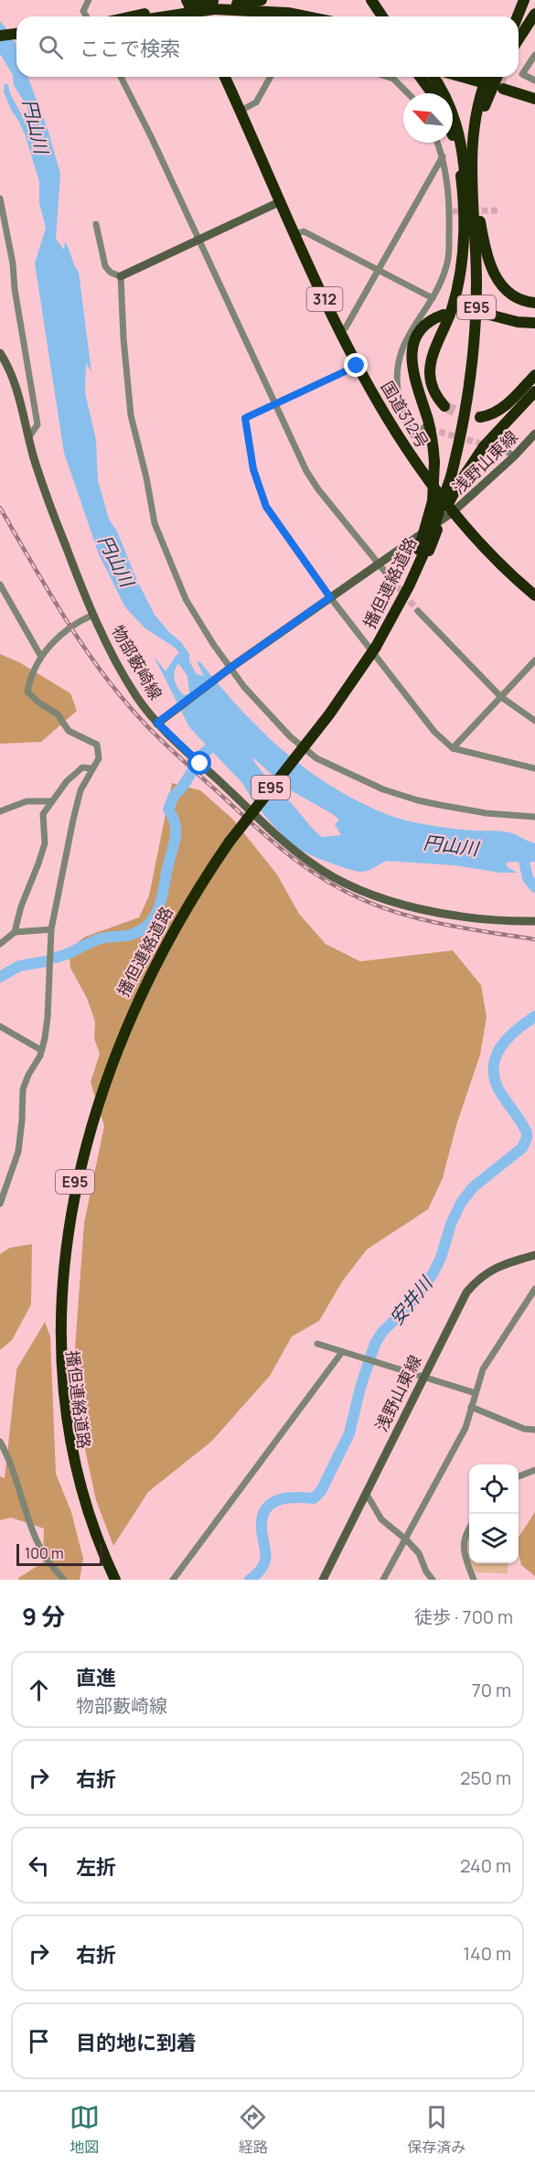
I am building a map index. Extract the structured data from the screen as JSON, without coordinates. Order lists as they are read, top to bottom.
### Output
{
  "streets": {
    "highway": [
      "312",
      "E95",
      "国道312号",
      "播但連絡道路"
    ],
    "main road": ["浅野山東線", "物部藪崎線"]
  },
  "crossings": [
    ["国道312号", "浅野山東線"],
    ["浅野山東線", "物部藪崎線"]
  ],
  "water": ["円山川", "安井川"],
  "scale_bar": "100 m",
  "north": "top left",
  "page": {
    "search": "ここで検索",
    "scale": "100 m",
    "heading": ["9 分", "徒歩 · 700 m"],
    "list": [
      ["直進", "物部藪崎線", "70 m"],
      ["右折", "250 m"],
      ["左折", "240 m"],
      ["右折", "140 m"],
      "目的地に到着"
    ],
    "nav": ["地図", "経路", "保存済み"]
  }
}
